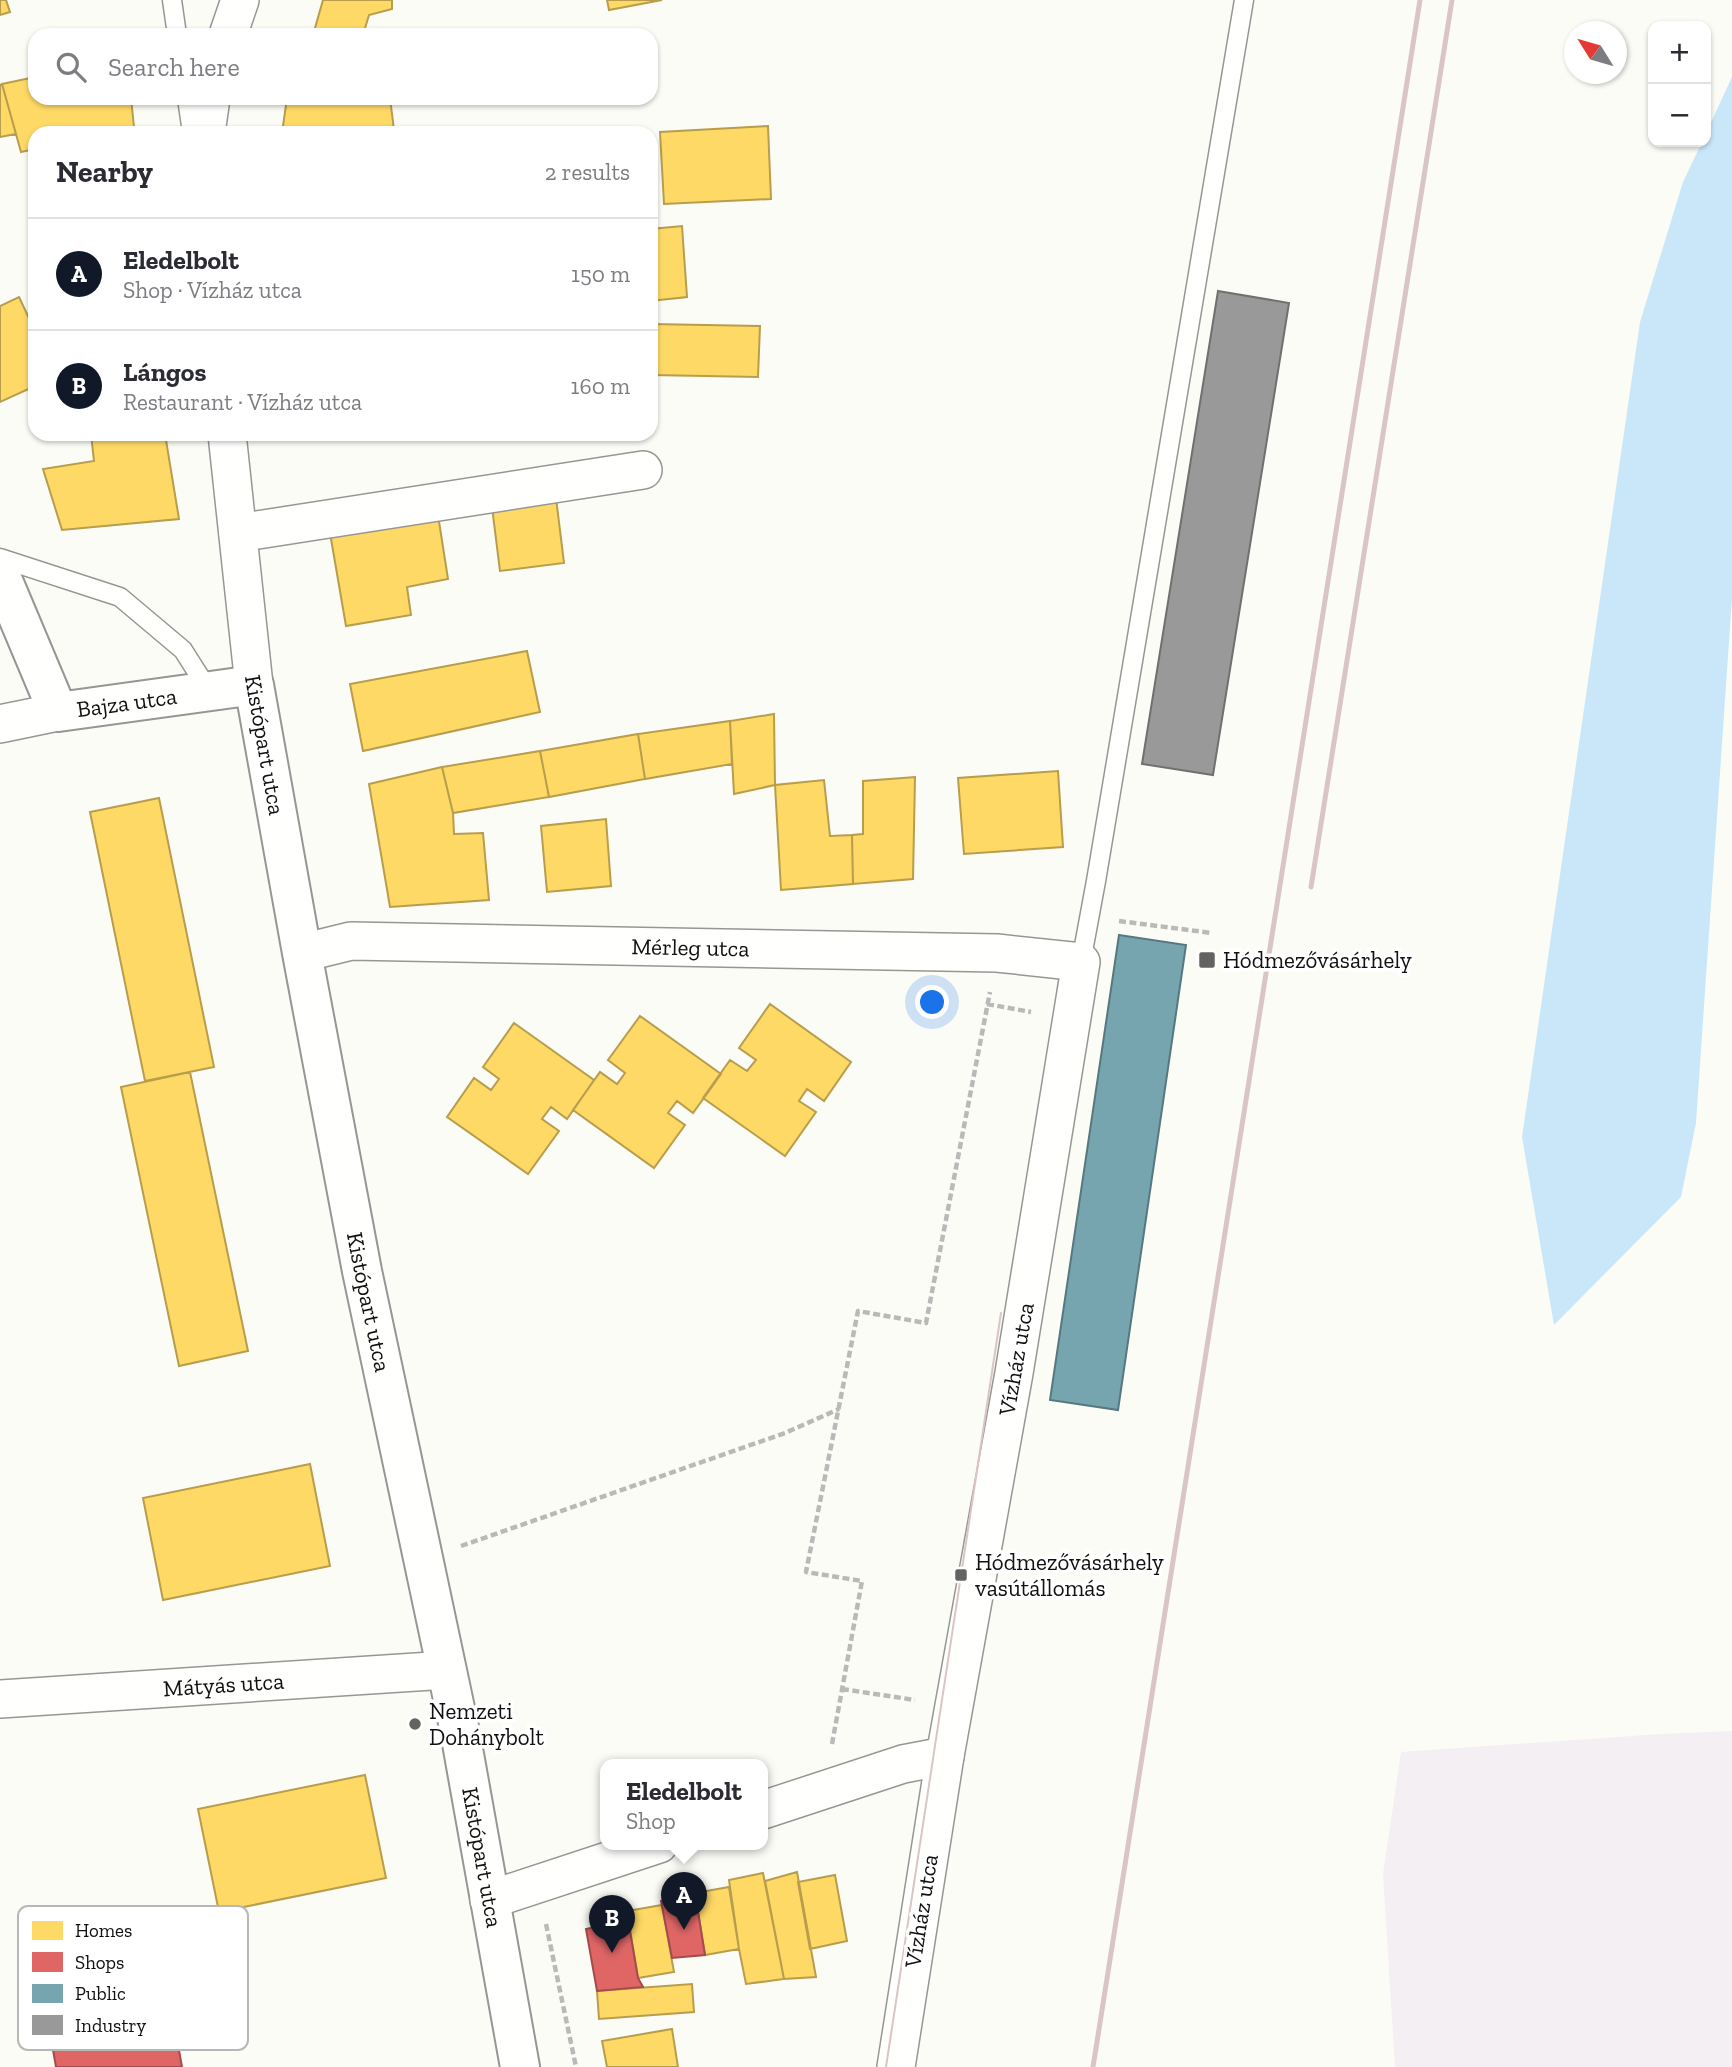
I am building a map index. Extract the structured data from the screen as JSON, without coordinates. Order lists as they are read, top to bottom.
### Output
{
  "streets": {
    "street": [
      "Bajza utca",
      "Kistópart utca",
      "Mérleg utca",
      "Vízház utca",
      "Mátyás utca"
    ]
  },
  "crossings": [
    ["Bajza utca", "Kistópart utca"],
    ["Kistópart utca", "Mérleg utca"],
    ["Kistópart utca", "Mátyás utca"],
    ["Mérleg utca", "Vízház utca"]
  ],
  "places": {
    "transit": ["Hódmezővásárhely", "Hódmezővásárhely vasútállomás"],
    "other": ["Nemzeti Dohánybolt"]
  },
  "legend": [
    "Homes",
    "Shops",
    "Public",
    "Industry"
  ],
  "north": "top left",
  "page": {
    "map_buttons": ["+", "−"],
    "search": "Search here",
    "heading": ["Nearby", "2 results"],
    "list": [
      {
        "mark": "A",
        "name": "Eledelbolt",
        "note": "Shop · Vízház utca",
        "value": "150 m"
      },
      {
        "mark": "B",
        "name": "Lángos",
        "note": "Restaurant · Vízház utca",
        "value": "160 m"
      }
    ],
    "popup": ["Eledelbolt", "Shop"],
    "pins": ["A", "B"]
  }
}
